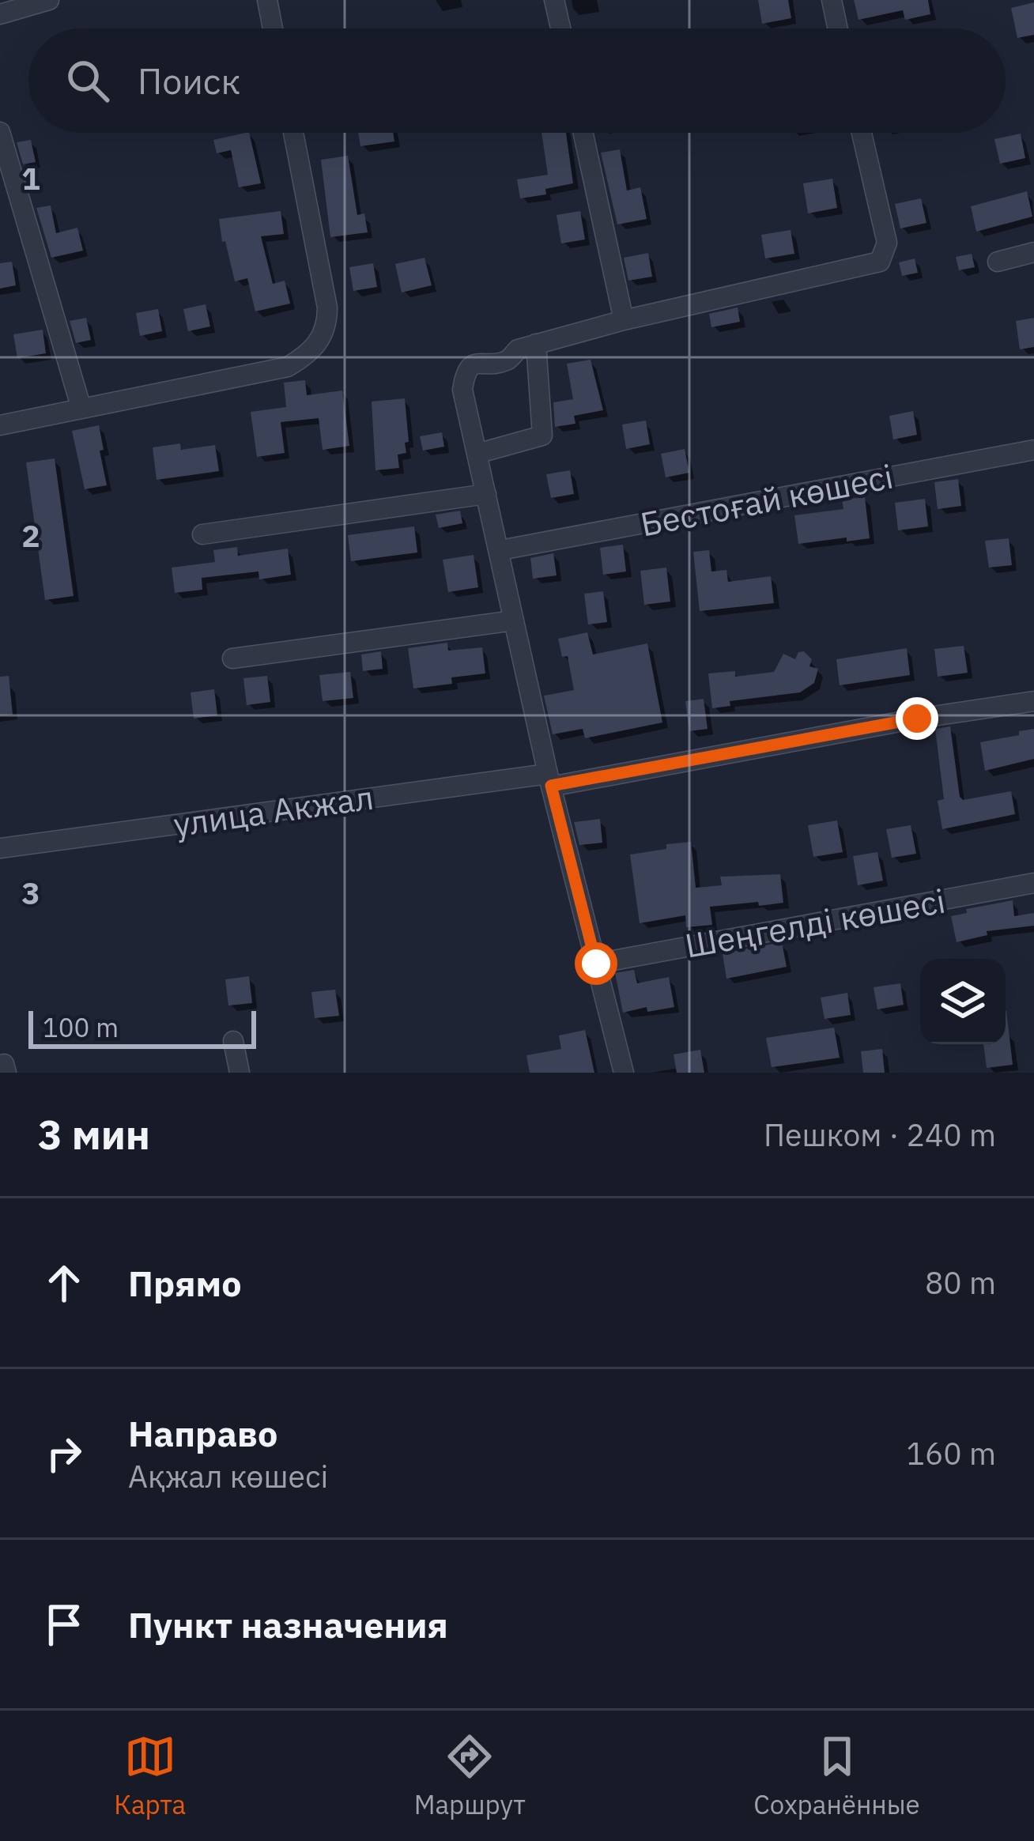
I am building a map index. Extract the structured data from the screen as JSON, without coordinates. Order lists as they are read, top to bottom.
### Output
{
  "streets": {
    "street": ["Бестоғай көшесі", "улица Акжал", "Шеңгелді көшесі"]
  },
  "scale_bar": "100 m",
  "page": {
    "search": "Поиск",
    "scale": "100 m",
    "heading": ["3 мин", "Пешком · 240 m"],
    "list": [
      ["Прямо", "80 m"],
      ["Направо", "Ақжал көшесі", "160 m"],
      "Пункт назначения"
    ],
    "nav": ["Карта", "Маршрут", "Сохранённые"]
  },
  "grid": {
    "rows": ["1", "2", "3"]
  }
}
